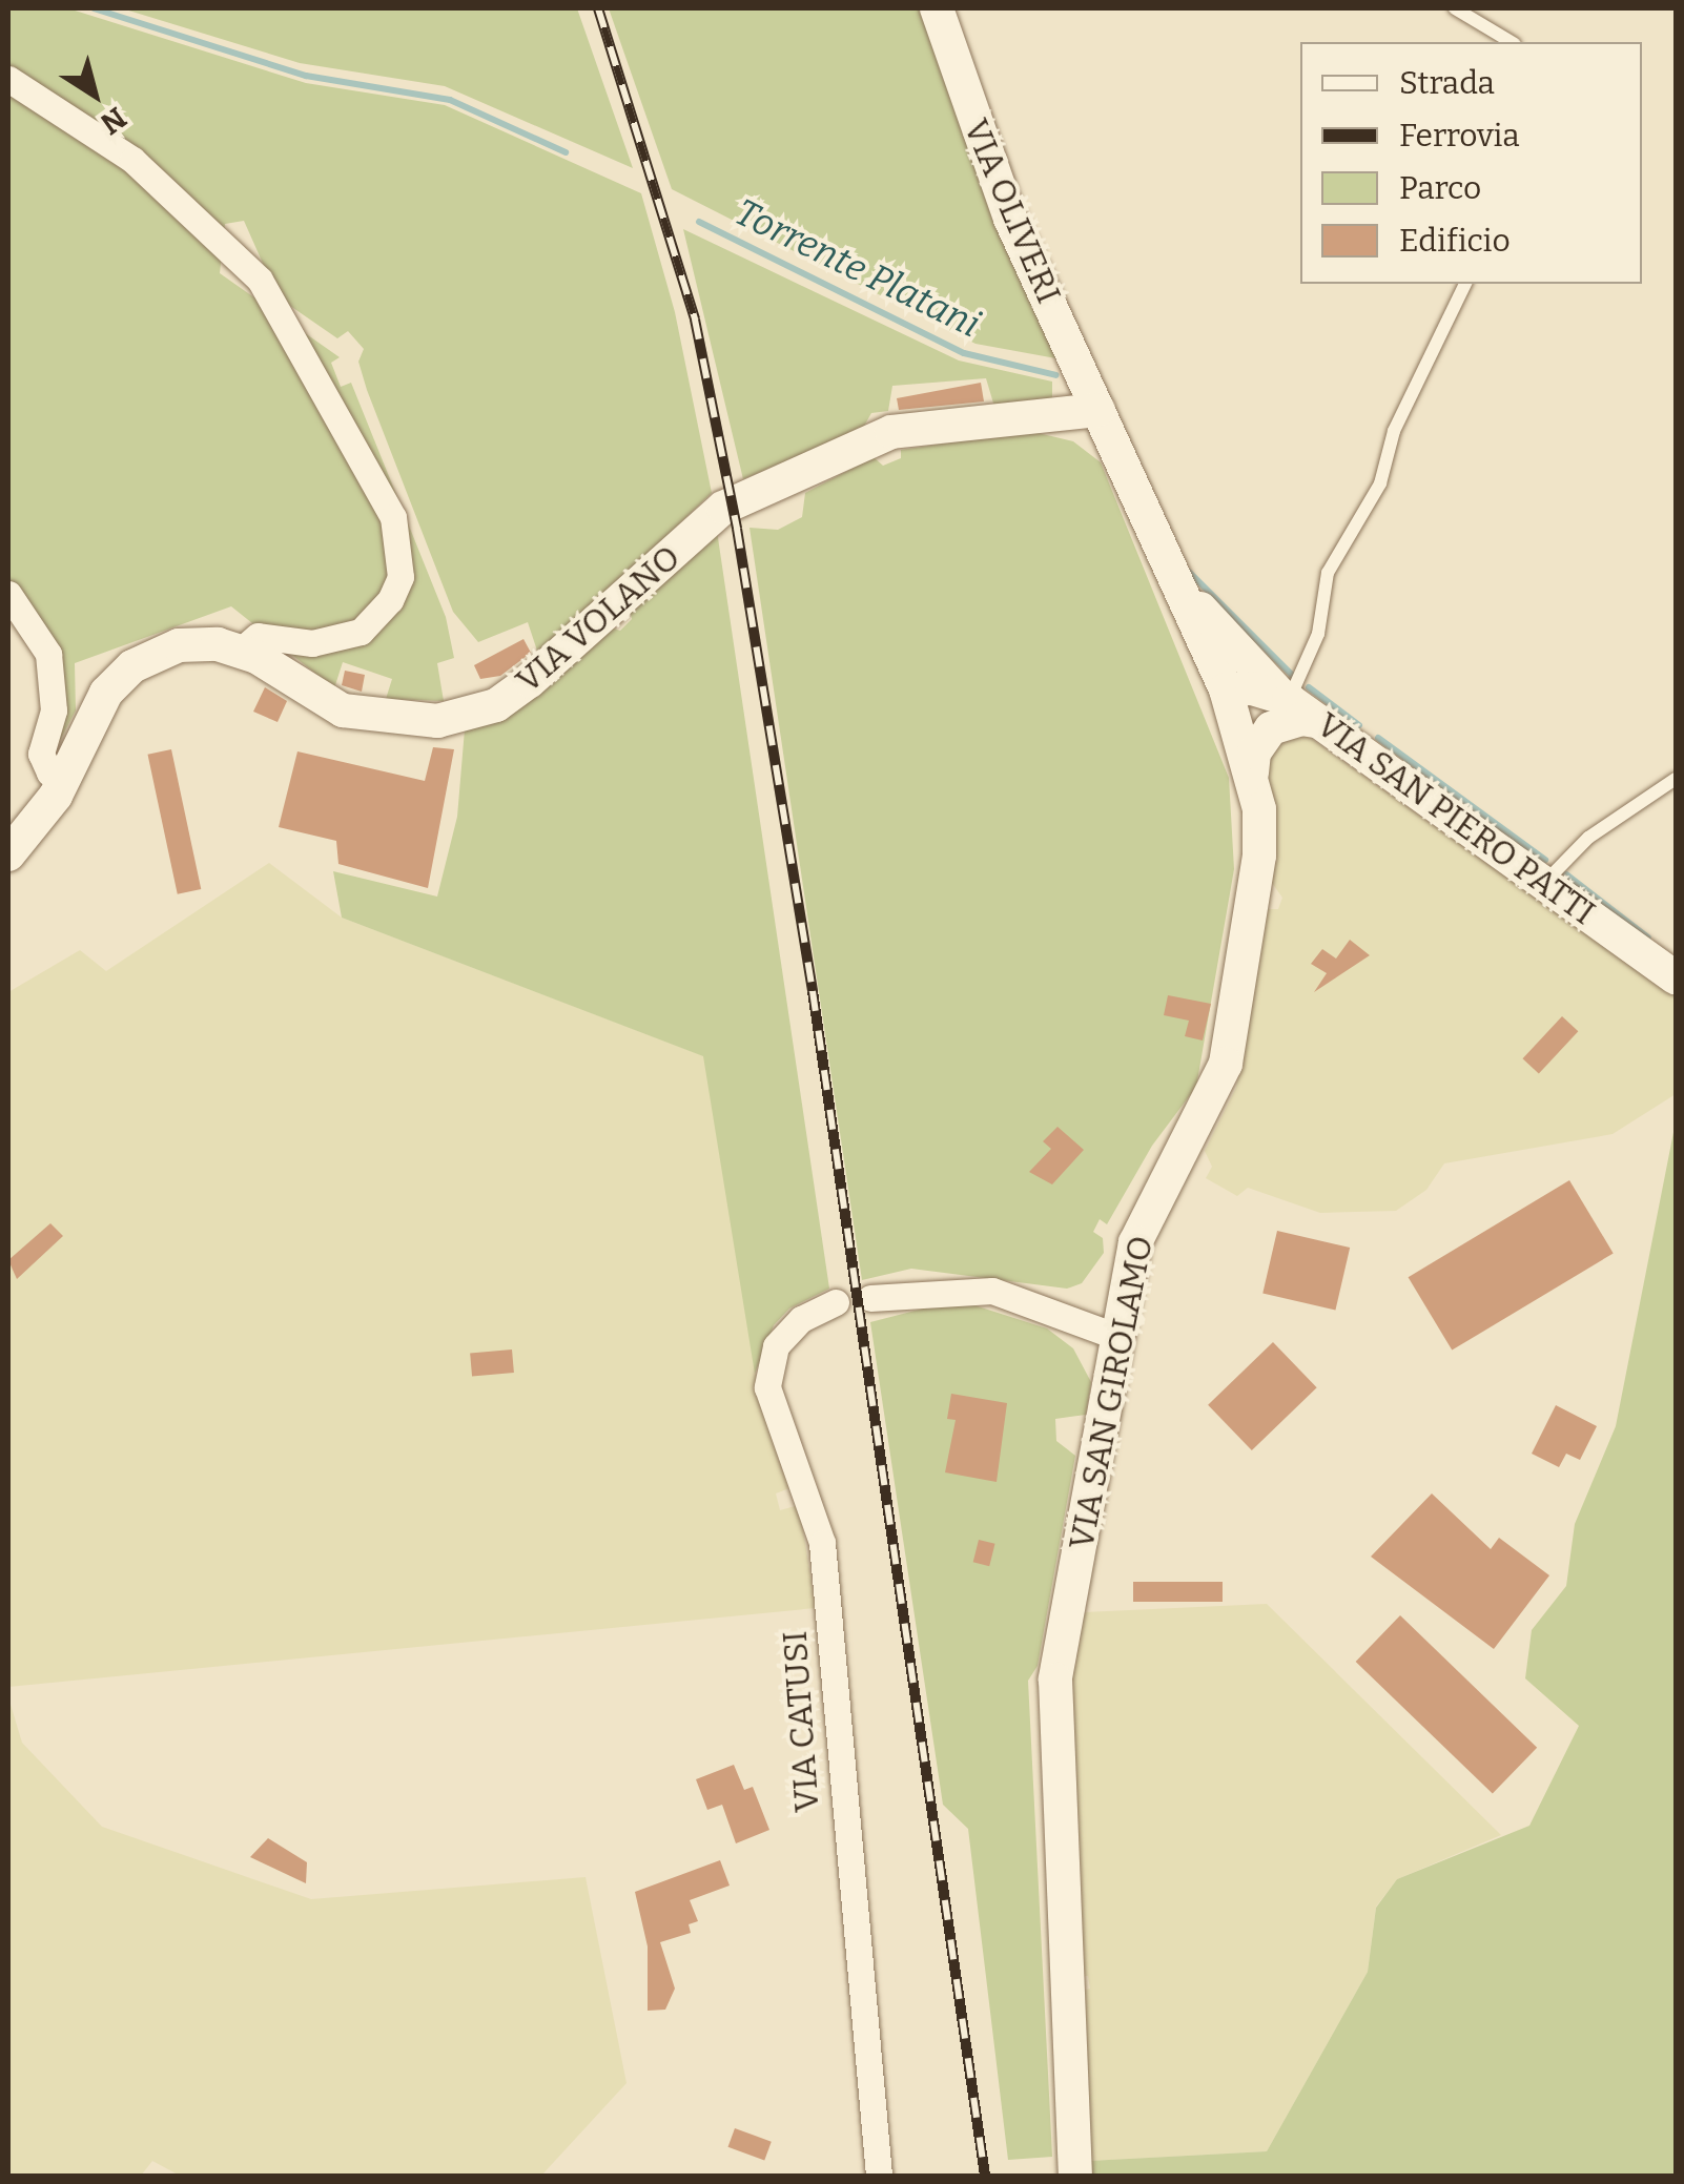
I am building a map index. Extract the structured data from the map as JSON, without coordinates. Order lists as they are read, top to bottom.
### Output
{
  "streets": {
    "street": [
      "VIA OLIVERI",
      "VIA VOLANO",
      "VIA SAN PIERO PATTI",
      "VIA SAN GIROLAMO",
      "VIA CATUSI"
    ]
  },
  "crossings": [
    ["VIA OLIVERI", "VIA VOLANO"],
    ["VIA OLIVERI", "VIA SAN GIROLAMO"],
    ["VIA VOLANO", "VIA SAN GIROLAMO"],
    ["VIA SAN PIERO PATTI", "VIA SAN GIROLAMO"]
  ],
  "water": ["Torrente Platani"],
  "legend": [
    "Strada",
    "Ferrovia",
    "Parco",
    "Edificio"
  ],
  "north": "bottom right"
}
